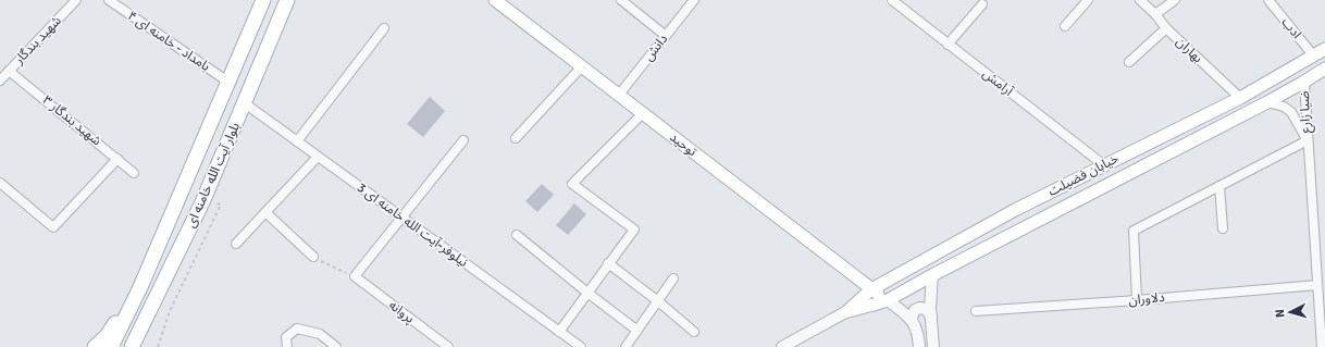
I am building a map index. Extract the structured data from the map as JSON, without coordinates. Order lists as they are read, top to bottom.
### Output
{
  "streets": {
    "main road": ["توحید", "بلوار آیت الله خامنه ای", "خیابان فضیلت"],
    "street": [
      "ادب",
      "شهید بندگار",
      "بامداد - خامنه ای ۴",
      "دانش",
      "بهاران",
      "آرامش",
      "ضیا زارع",
      "شهید بندگار ۳",
      "نیلوفر-آیت الله خامنه ای 3",
      "دلاوران",
      "پروانه"
    ]
  },
  "crossings": [
    ["ادب", "خیابان فضیلت"],
    ["شهید بندگار", "شهید بندگار ۳"],
    ["بامداد - خامنه ای ۴", "بلوار آیت الله خامنه ای"],
    ["دانش", "توحید"],
    ["بهاران", "خیابان فضیلت"],
    ["آرامش", "خیابان فضیلت"],
    ["ضیا زارع", "خیابان فضیلت"],
    ["توحید", "خیابان فضیلت"],
    ["بلوار آیت الله خامنه ای", "نیلوفر-آیت الله خامنه ای 3"]
  ],
  "north": "left"
}
